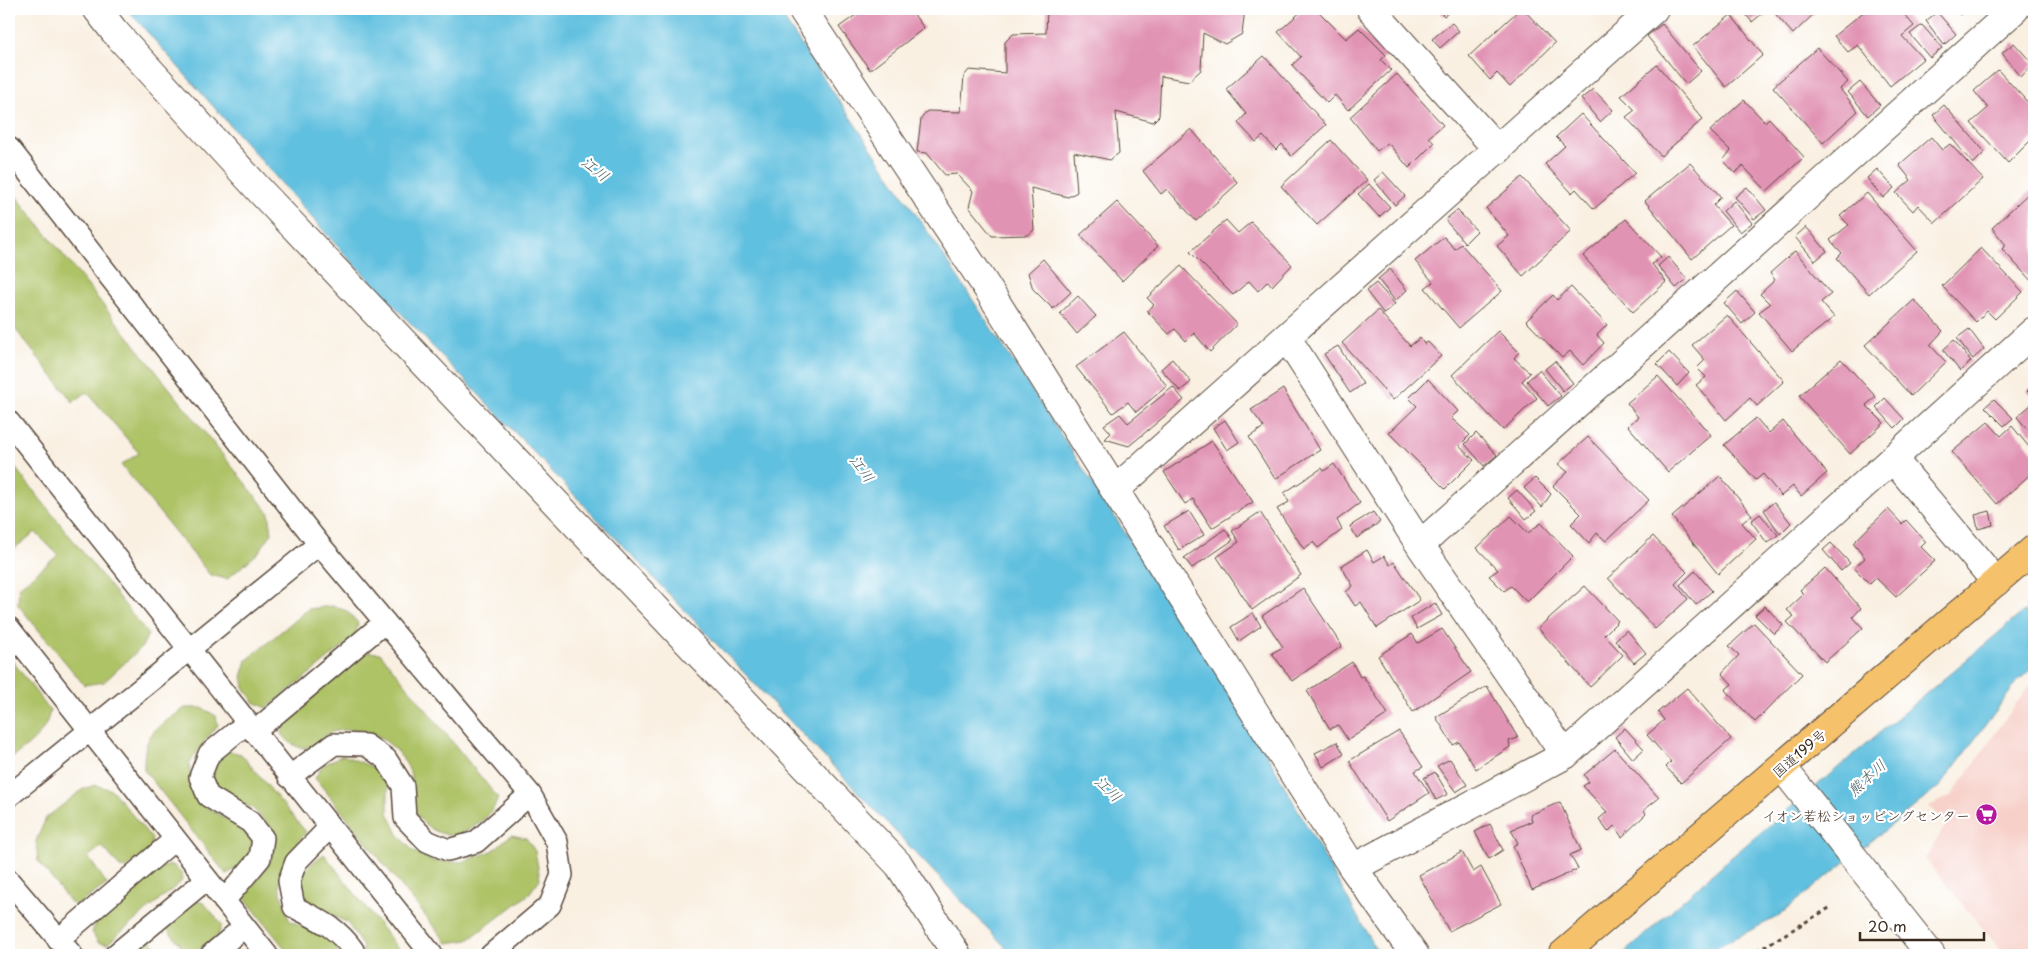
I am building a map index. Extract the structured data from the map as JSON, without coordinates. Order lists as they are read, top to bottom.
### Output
{
  "streets": {
    "highway": ["国道199号"]
  },
  "water": ["江川", "熊本川"],
  "places": {
    "supermarket": ["イオン若松ショッピングセンター"]
  },
  "scale_bar": "20 m"
}
